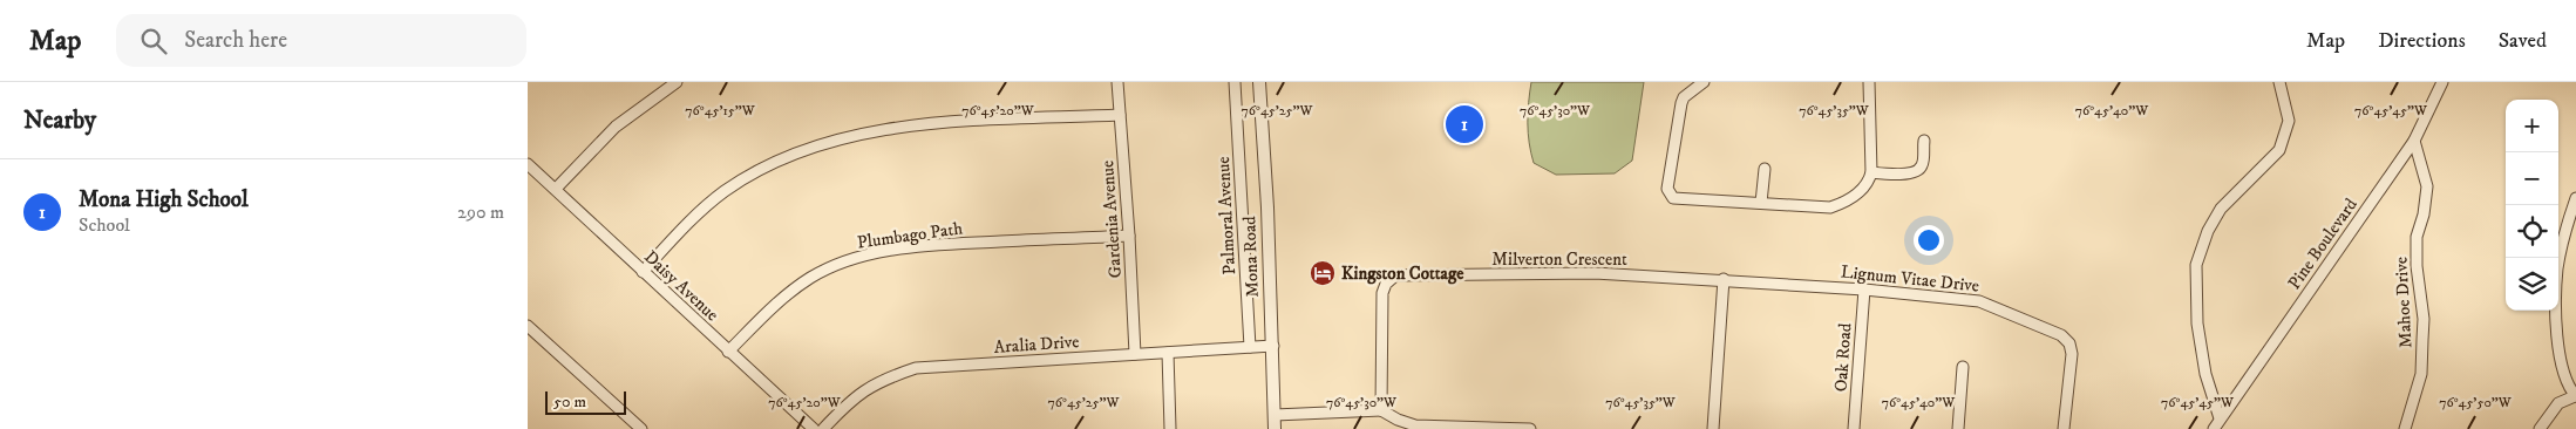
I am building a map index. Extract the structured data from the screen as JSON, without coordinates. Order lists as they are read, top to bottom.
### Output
{
  "streets": {
    "street": [
      "Palmoral Avenue",
      "Gardenia Avenue",
      "Plumbago Path",
      "Pine Boulevard",
      "Mona Road",
      "Milverton Crescent",
      "Lignum Vitae Drive",
      "Daisy Avenue",
      "Mahoe Drive",
      "Aralia Drive",
      "Oak Road"
    ]
  },
  "crossings": [
    ["Palmoral Avenue", "Aralia Drive"],
    ["Gardenia Avenue", "Plumbago Path"],
    ["Gardenia Avenue", "Aralia Drive"],
    ["Plumbago Path", "Daisy Avenue"],
    ["Pine Boulevard", "Mahoe Drive"],
    ["Mona Road", "Aralia Drive"],
    ["Milverton Crescent", "Lignum Vitae Drive"],
    ["Lignum Vitae Drive", "Oak Road"]
  ],
  "places": {
    "hotel": ["Kingston Cottage"]
  },
  "scale_bar": "50 m",
  "page": {
    "header": "Map",
    "search": "Search here",
    "nav": ["Map", "Directions", "Saved"],
    "heading": "Nearby",
    "map_buttons": ["+", "−"],
    "pins": "1",
    "list": [
      {
        "mark": "1",
        "name": "Mona High School",
        "note": "School",
        "value": "290 m"
      }
    ],
    "scale": "50 m"
  },
  "coordinates": [
    "76°45'45\"W",
    "76°45'15\"W",
    "76°45'20\"W",
    "76°45'25\"W",
    "76°45'30\"W",
    "76°45'35\"W",
    "76°45'40\"W",
    "76°45'50\"W"
  ]
}
